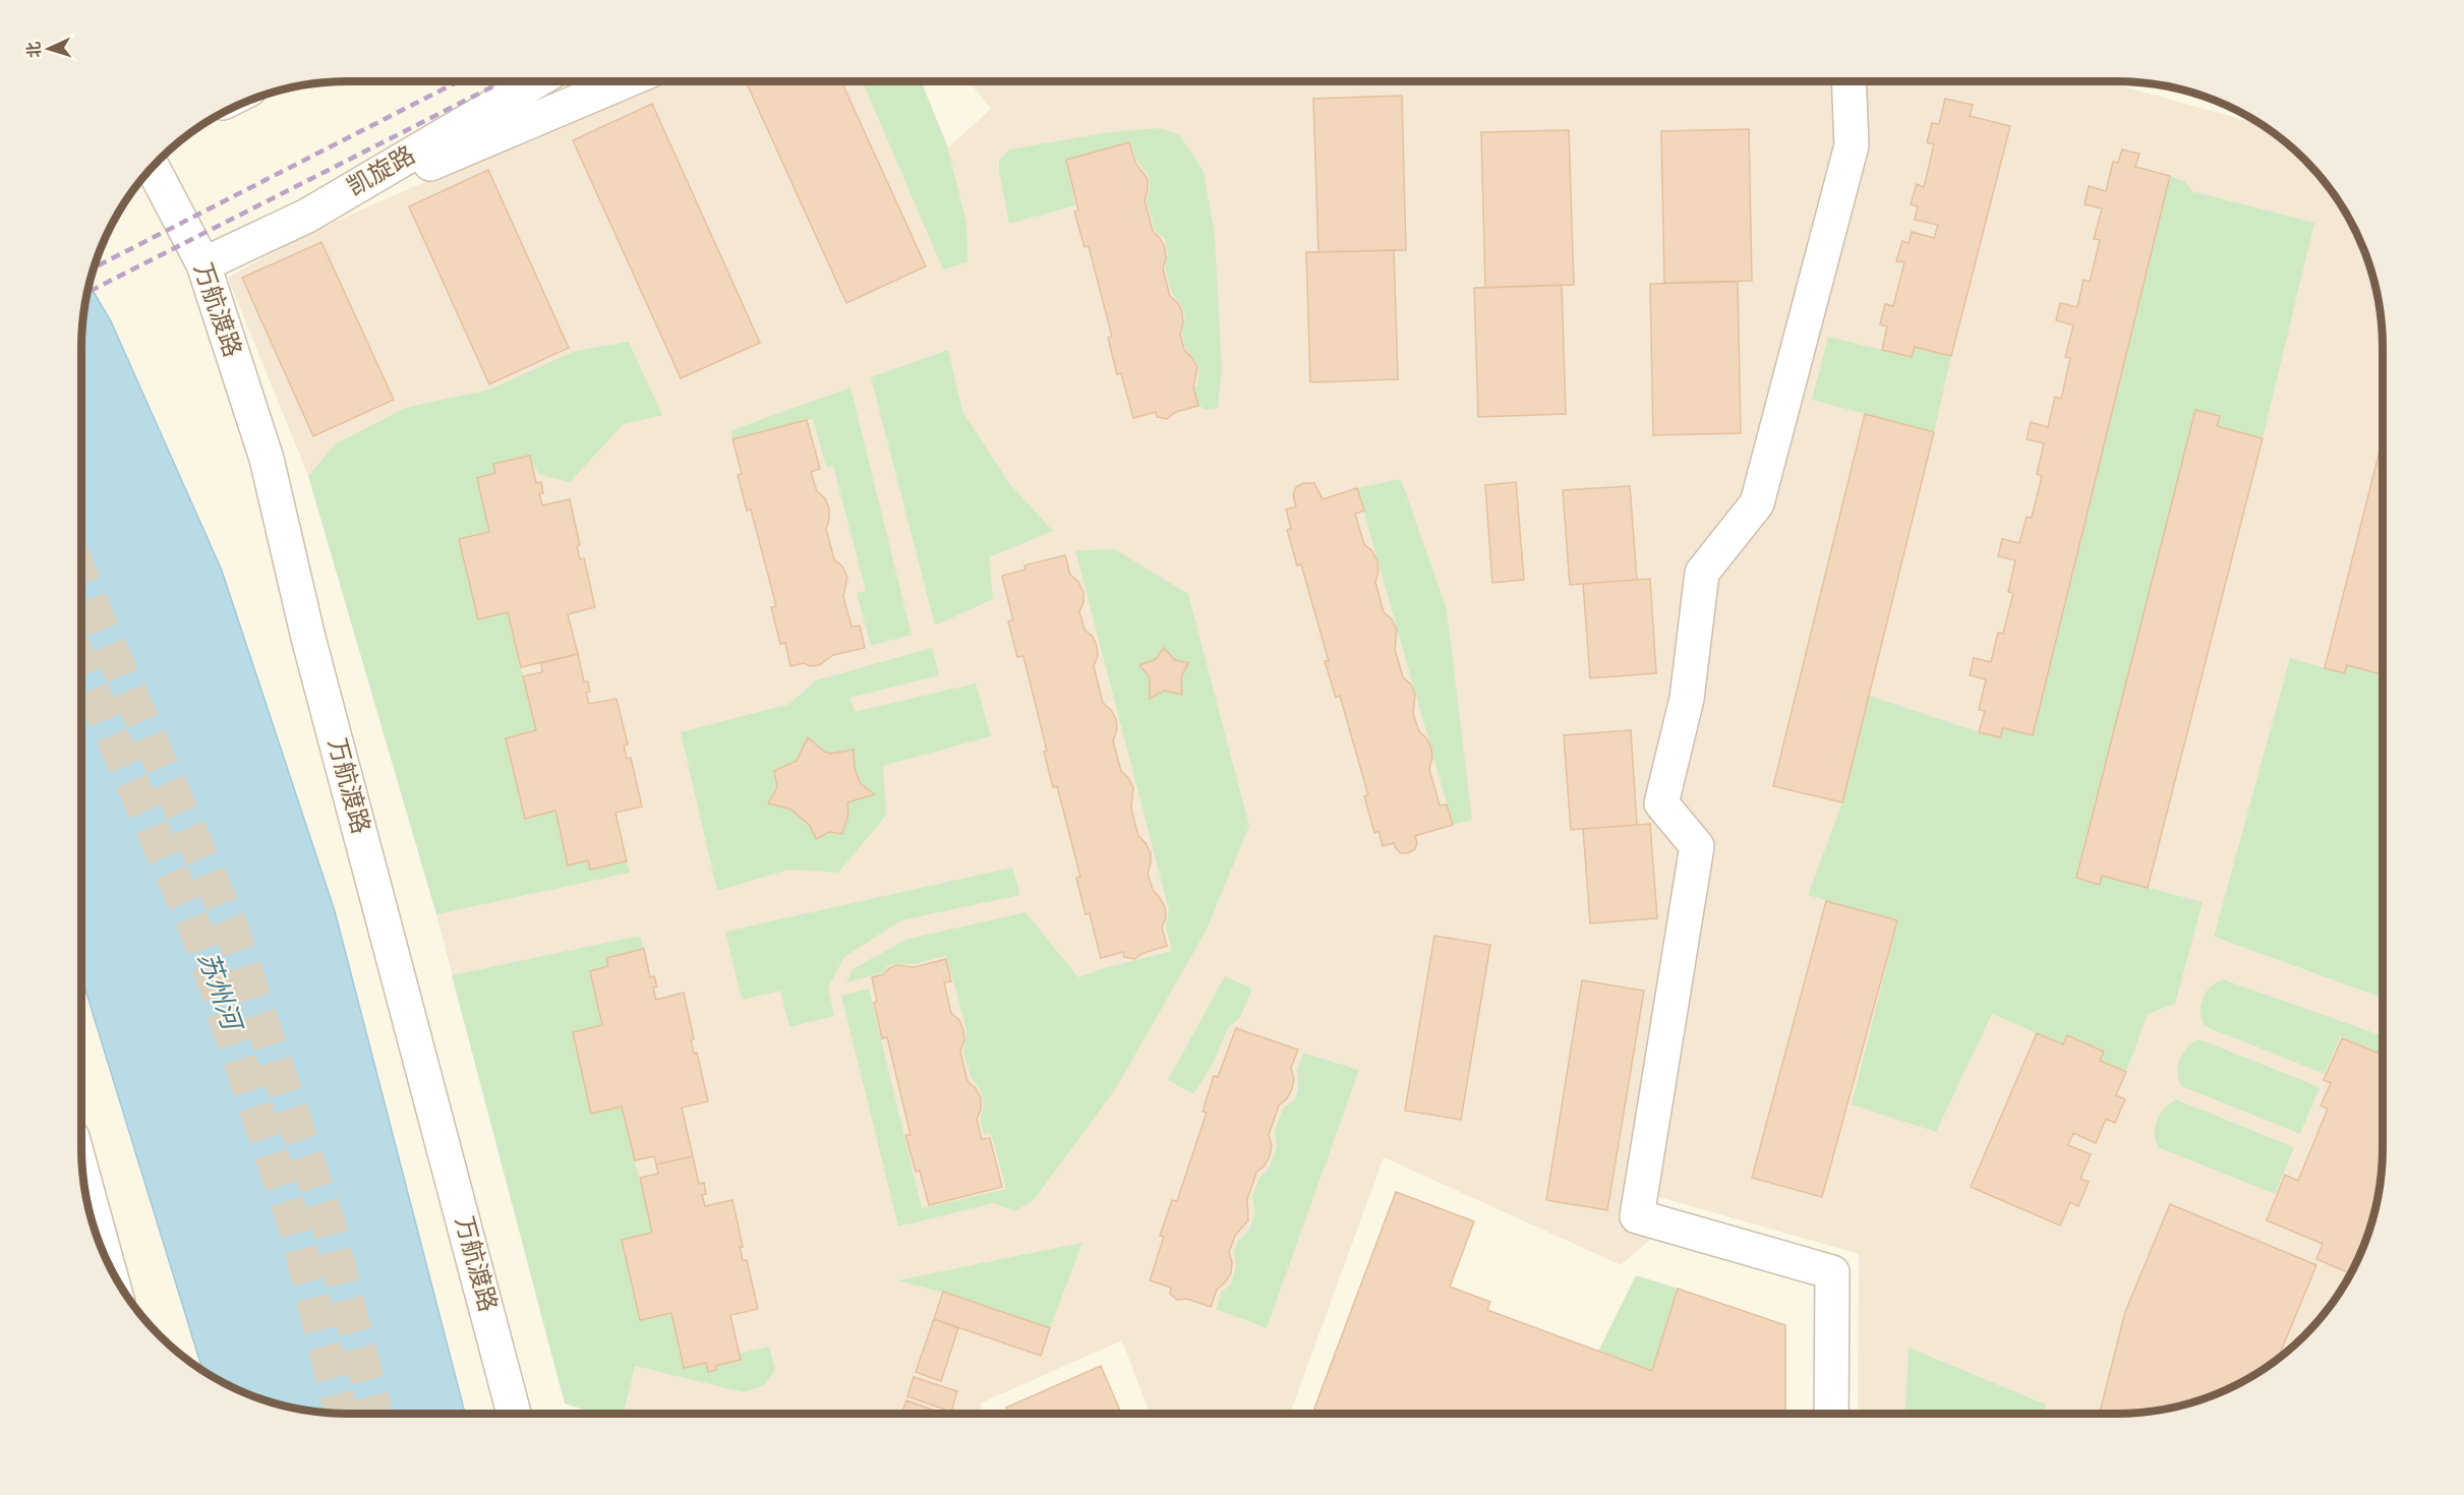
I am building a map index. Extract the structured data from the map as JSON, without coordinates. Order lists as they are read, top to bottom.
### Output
{
  "streets": {
    "street": ["凯旋路", "万航渡路"]
  },
  "crossings": [
    ["凯旋路", "万航渡路"]
  ],
  "water": ["苏州河"],
  "north": "left"
}
